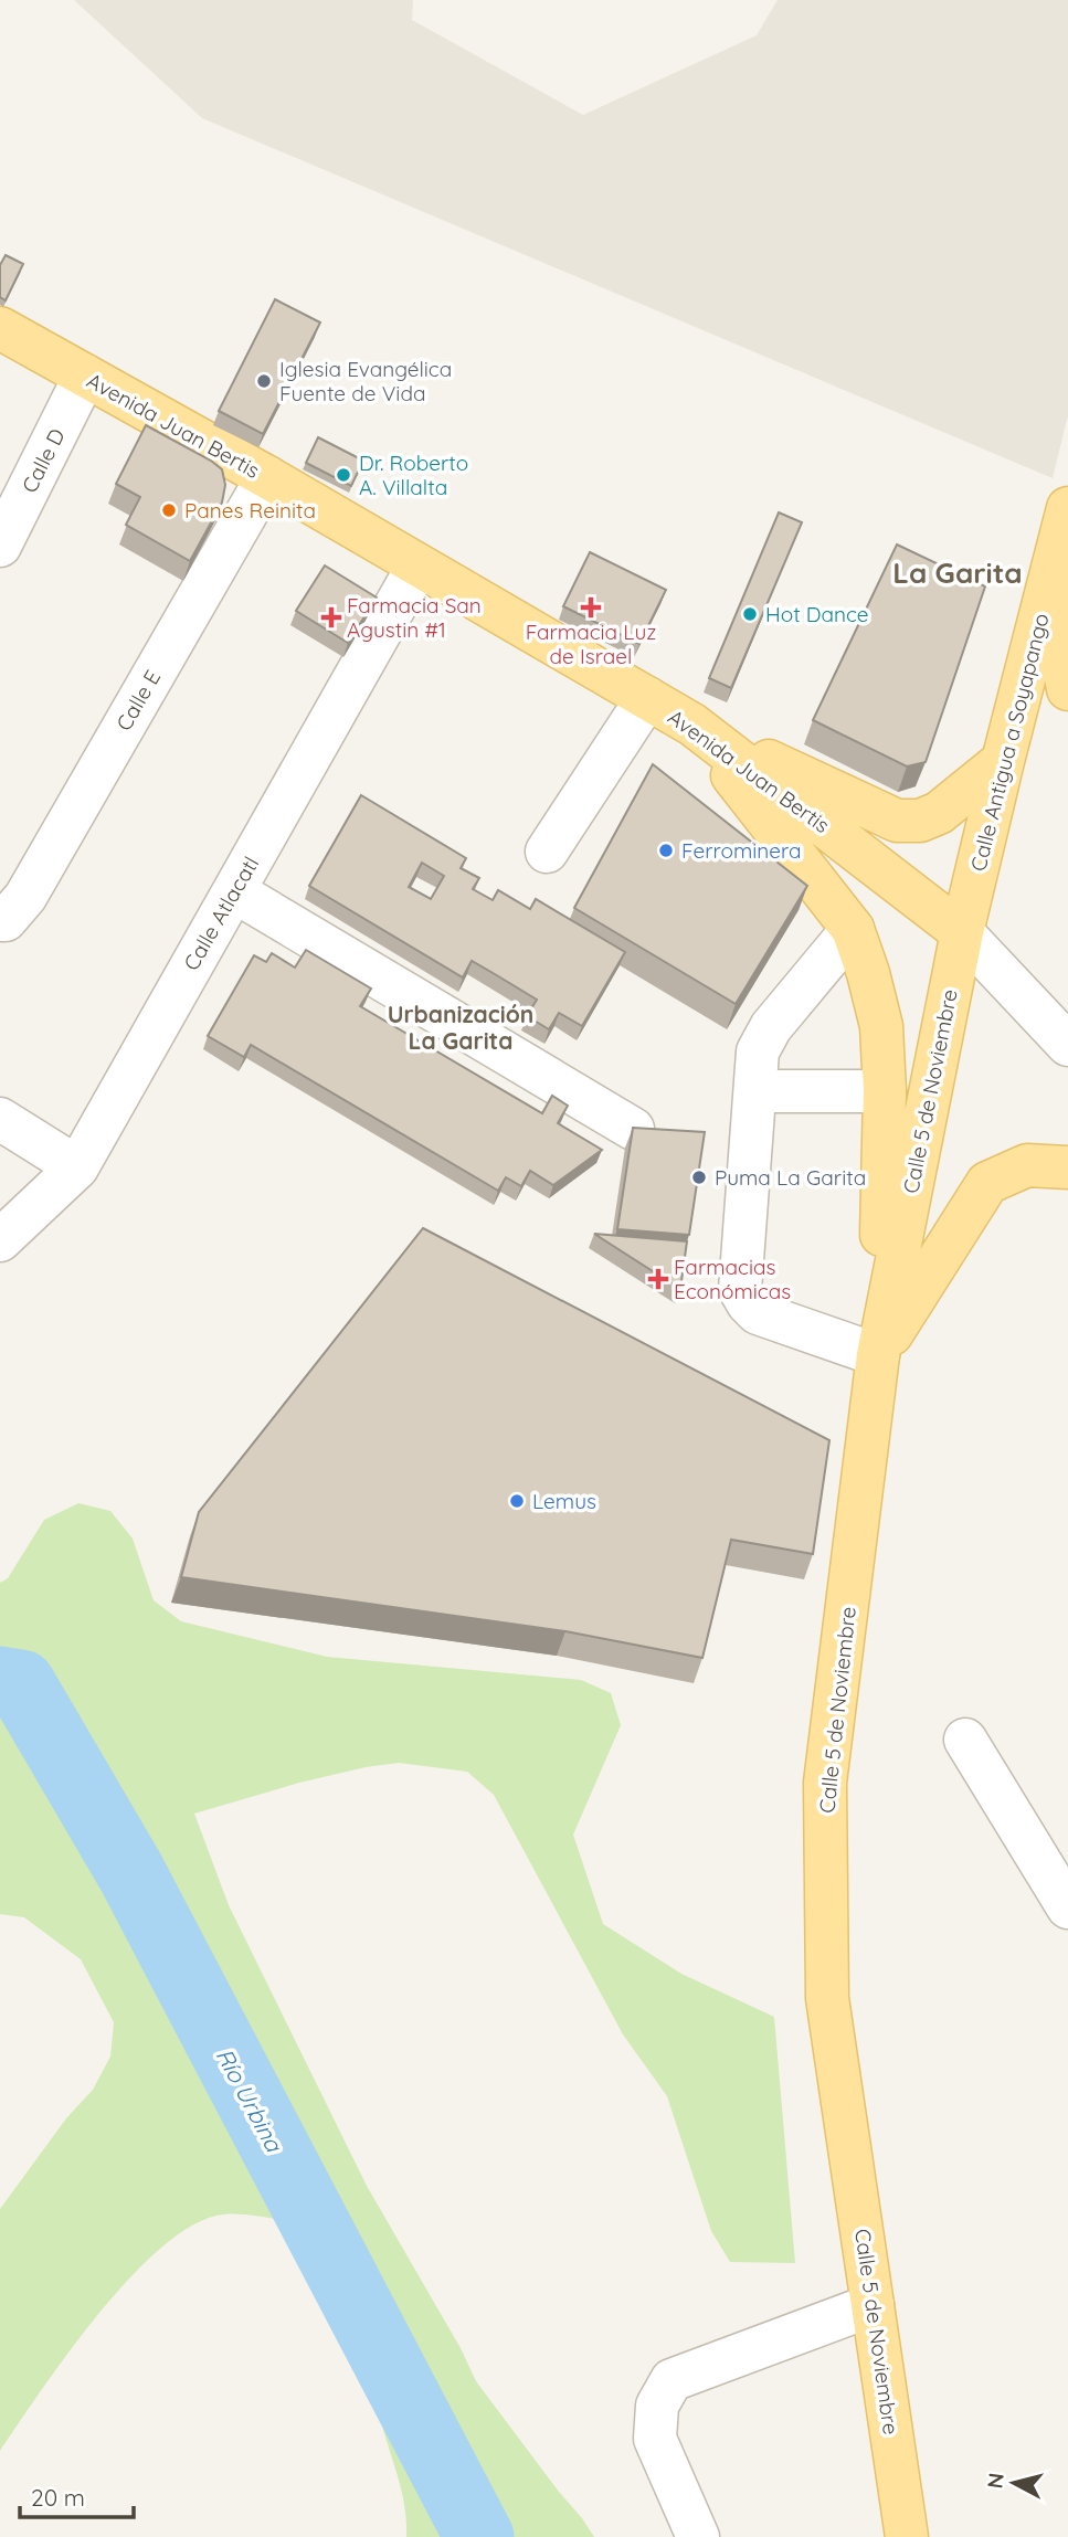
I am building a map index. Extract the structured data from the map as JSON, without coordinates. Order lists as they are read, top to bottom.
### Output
{
  "streets": {
    "main road": ["Avenida Juan Bertis", "Calle Antigua a Soyapango", "Calle 5 de Noviembre"],
    "street": ["Calle D", "Calle E", "Calle Atlacatl"]
  },
  "crossings": [
    ["Avenida Juan Bertis", "Calle D"],
    ["Avenida Juan Bertis", "Calle E"],
    ["Avenida Juan Bertis", "Calle Antigua a Soyapango"],
    ["Avenida Juan Bertis", "Calle Atlacatl"],
    ["Avenida Juan Bertis", "Calle 5 de Noviembre"],
    ["Calle Antigua a Soyapango", "Calle 5 de Noviembre"]
  ],
  "districts": ["La Garita", "Urbanización La Garita"],
  "water": ["Río Urbina"],
  "places": {
    "other": [
      "Iglesia Evangélica Fuente de Vida",
      "Dr. Roberto A. Villalta",
      "Panes Reinita",
      "Hot Dance",
      "Ferrominera",
      "Puma La Garita",
      "Lemus"
    ],
    "health": ["Farmacia Luz de Israel", "Farmacia San Agustin #1", "Farmacias Económicas"]
  },
  "scale_bar": "20 m",
  "north": "left"
}
